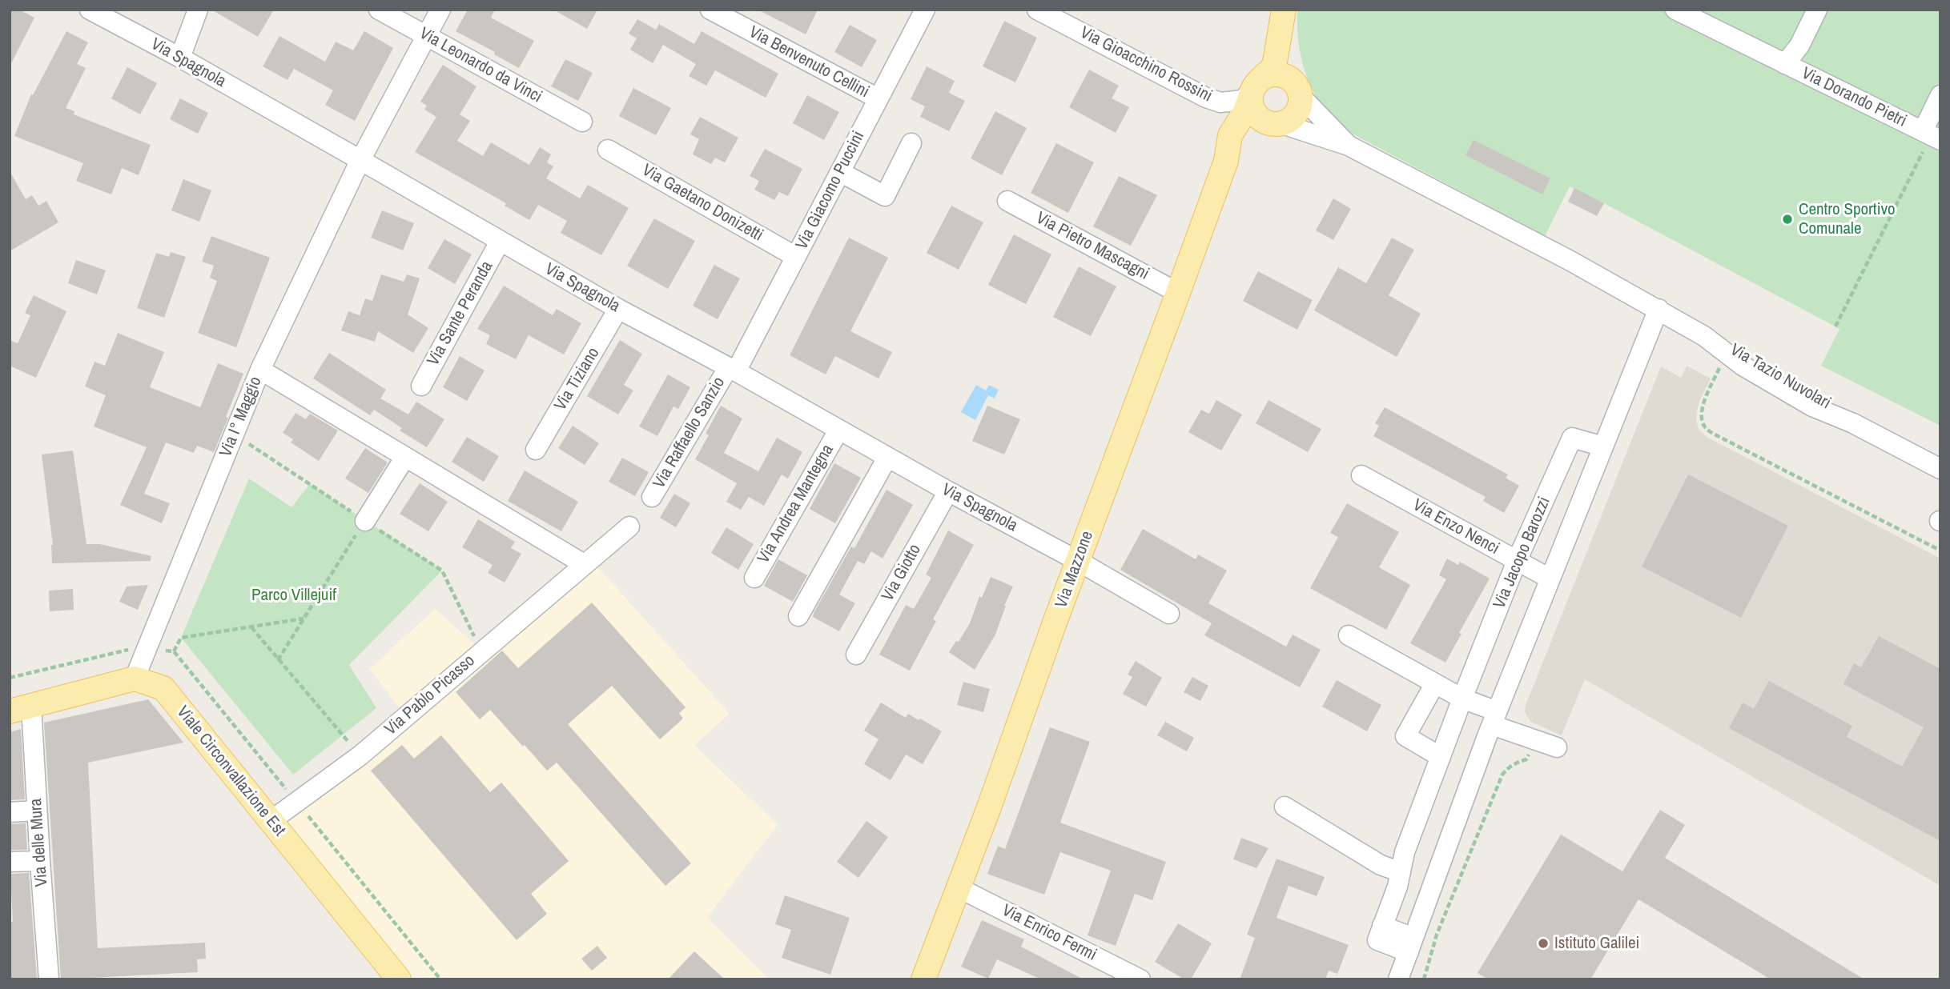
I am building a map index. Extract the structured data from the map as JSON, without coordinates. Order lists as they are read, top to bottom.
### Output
{
  "streets": {
    "main road": ["Via Mazzone", "Viale Circonvallazione Est"],
    "street": [
      "Via Benvenuto Cellini",
      "Via Spagnola",
      "Via Gioacchino Rossini",
      "Via Leonardo da Vinci",
      "Via Dorando Pietri",
      "Via Giacomo Puccini",
      "Via Gaetano Donizetti",
      "Via Pietro Mascagni",
      "Via Sante Peranda",
      "Via Tazio Nuvolari",
      "Via Tiziano",
      "Via I° Maggio",
      "Via Raffaello Sanzio",
      "Via Andrea Mantegna",
      "Via Enzo Nenci",
      "Via Jacopo Barozzi",
      "Via Giotto",
      "Via Pablo Picasso",
      "Via delle Mura",
      "Via Enrico Fermi"
    ]
  },
  "crossings": [
    ["Via Benvenuto Cellini", "Via Giacomo Puccini"],
    ["Via Spagnola", "Via Giacomo Puccini"],
    ["Via Spagnola", "Via Sante Peranda"],
    ["Via Spagnola", "Via Tiziano"],
    ["Via Spagnola", "Via I° Maggio"],
    ["Via Spagnola", "Via Raffaello Sanzio"],
    ["Via Spagnola", "Via Andrea Mantegna"],
    ["Via Spagnola", "Via Mazzone"],
    ["Via Spagnola", "Via Giotto"],
    ["Via Gioacchino Rossini", "Via Mazzone"],
    ["Via Leonardo da Vinci", "Via I° Maggio"],
    ["Via Giacomo Puccini", "Via Gaetano Donizetti"],
    ["Via Giacomo Puccini", "Via Raffaello Sanzio"],
    ["Via Pietro Mascagni", "Via Mazzone"],
    ["Via Tazio Nuvolari", "Via Jacopo Barozzi"],
    ["Via I° Maggio", "Viale Circonvallazione Est"],
    ["Via Enzo Nenci", "Via Jacopo Barozzi"],
    ["Via Mazzone", "Via Enrico Fermi"],
    ["Via Pablo Picasso", "Viale Circonvallazione Est"]
  ],
  "parks": ["Parco Villejuif"],
  "places": ["Centro Sportivo Comunale", "Istituto Galilei"]
}
